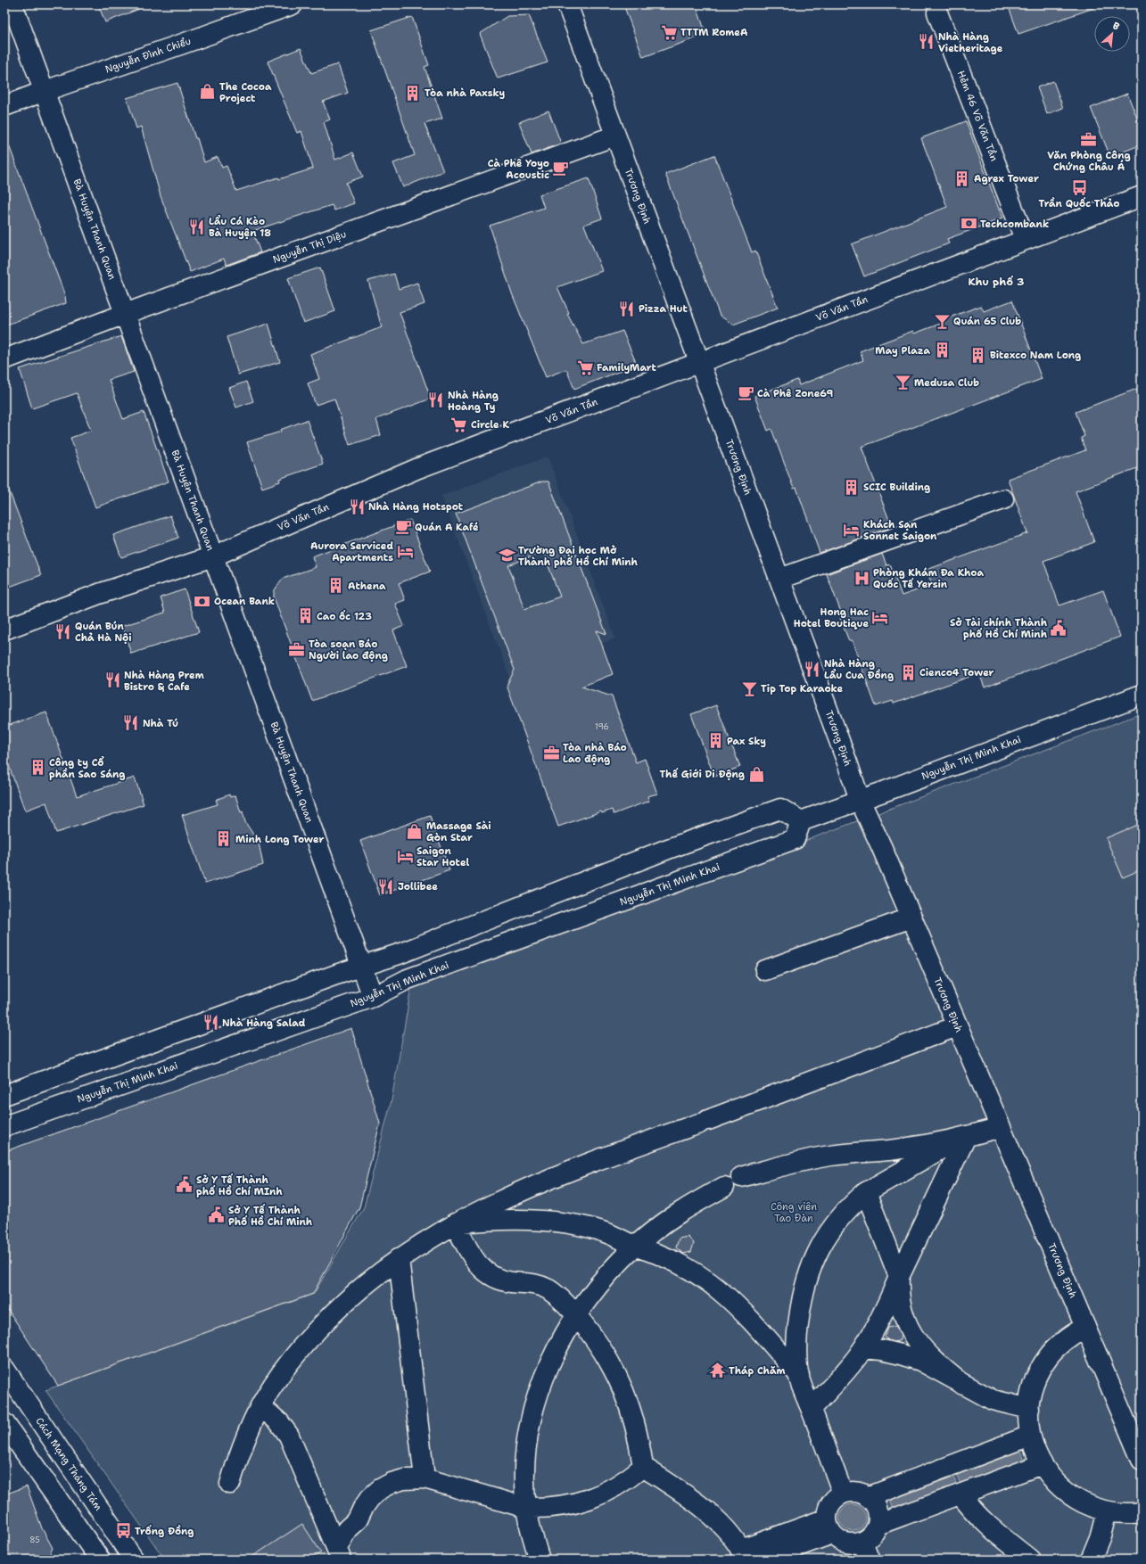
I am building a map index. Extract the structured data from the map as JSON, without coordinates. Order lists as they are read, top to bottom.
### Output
{
  "streets": {
    "street": [
      "Nguyễn Đình Chiểu",
      "Hẻm 46 Võ Văn Tần",
      "Trương Định",
      "Bà Huyện Thanh Quan",
      "Nguyễn Thị Diệu",
      "Võ Văn Tần",
      "Nguyễn Thị Minh Khai",
      "Cách Mạng Tháng Tám"
    ]
  },
  "crossings": [
    ["Nguyễn Đình Chiểu", "Bà Huyện Thanh Quan"],
    ["Hẻm 46 Võ Văn Tần", "Võ Văn Tần"],
    ["Trương Định", "Nguyễn Thị Diệu"],
    ["Trương Định", "Võ Văn Tần"],
    ["Trương Định", "Nguyễn Thị Minh Khai"],
    ["Bà Huyện Thanh Quan", "Nguyễn Thị Diệu"],
    ["Bà Huyện Thanh Quan", "Võ Văn Tần"],
    ["Bà Huyện Thanh Quan", "Nguyễn Thị Minh Khai"]
  ],
  "districts": ["Khu phố 3"],
  "parks": ["Công viên Tao Đàn"],
  "places": {
    "supermarket": ["TTTM RomeA", "FamilyMart", "Circle K"],
    "restaurant": [
      "Nhà Hàng Vietheritage",
      "Lẩu Cá Kèo Bà Huyện 18",
      "Pizza Hut",
      "Nhà Hàng Hoàng Ty",
      "Nhà Hàng Hotspot",
      "Quán Bún Chả Hà Nội",
      "Nhà Hàng Lẩu Cua Đồng",
      "Nhà Hàng Prem Bistro & Cafe",
      "Nhà Tú",
      "Jollibee",
      "Nhà Hàng Salad"
    ],
    "shop": ["The Cocoa Project", "Thế Giới Di Động", "Massage Sài Gòn Star"],
    "building": [
      "Tòa nhà Paxsky",
      "Agrex Tower",
      "May Plaza",
      "Bitexco Nam Long",
      "SCIC Building",
      "Athena",
      "Cao ốc 123",
      "Cienco4 Tower",
      "Pax Sky",
      "Công ty Cổ phần Sao Sáng",
      "Minh Long Tower"
    ],
    "office": ["Văn Phòng Công Chứng Châu Á", "Tòa soạn Báo Người lao động", "Tòa nhà Báo Lao động"],
    "cafe": ["Cà Phê Yoyo Acoustic", "Cà Phê Zone69", "Quán A Kafé"],
    "bus stop": ["Trần Quốc Thảo", "Trống Đồng"],
    "bank": ["Techcombank", "Ocean Bank"],
    "bar": ["Quán 65 Club", "Medusa Club", "Tip Top Karaoke"],
    "hotel": [
      "Khách Sạn Sonnet Saigon",
      "Aurora Serviced Apartments",
      "Hong Hac Hotel Boutique",
      "Saigon Star Hotel"
    ],
    "school or university": ["Trường Đại học Mở Thành phố Hồ Chí Minh"],
    "hospital": ["Phòng Khám Đa Khoa Quốc Tế Yersin"],
    "public building": ["Sở Tài chính Thành phố Hồ Chí Minh", "Sở Y Tế Thành phố Hồ Chí MInh", "Sở Y Tế Thành Phố Hồ Chí Minh"],
    "temple": ["Tháp Chăm"]
  },
  "house_numbers": ["196", "85"],
  "north": "top right"
}
